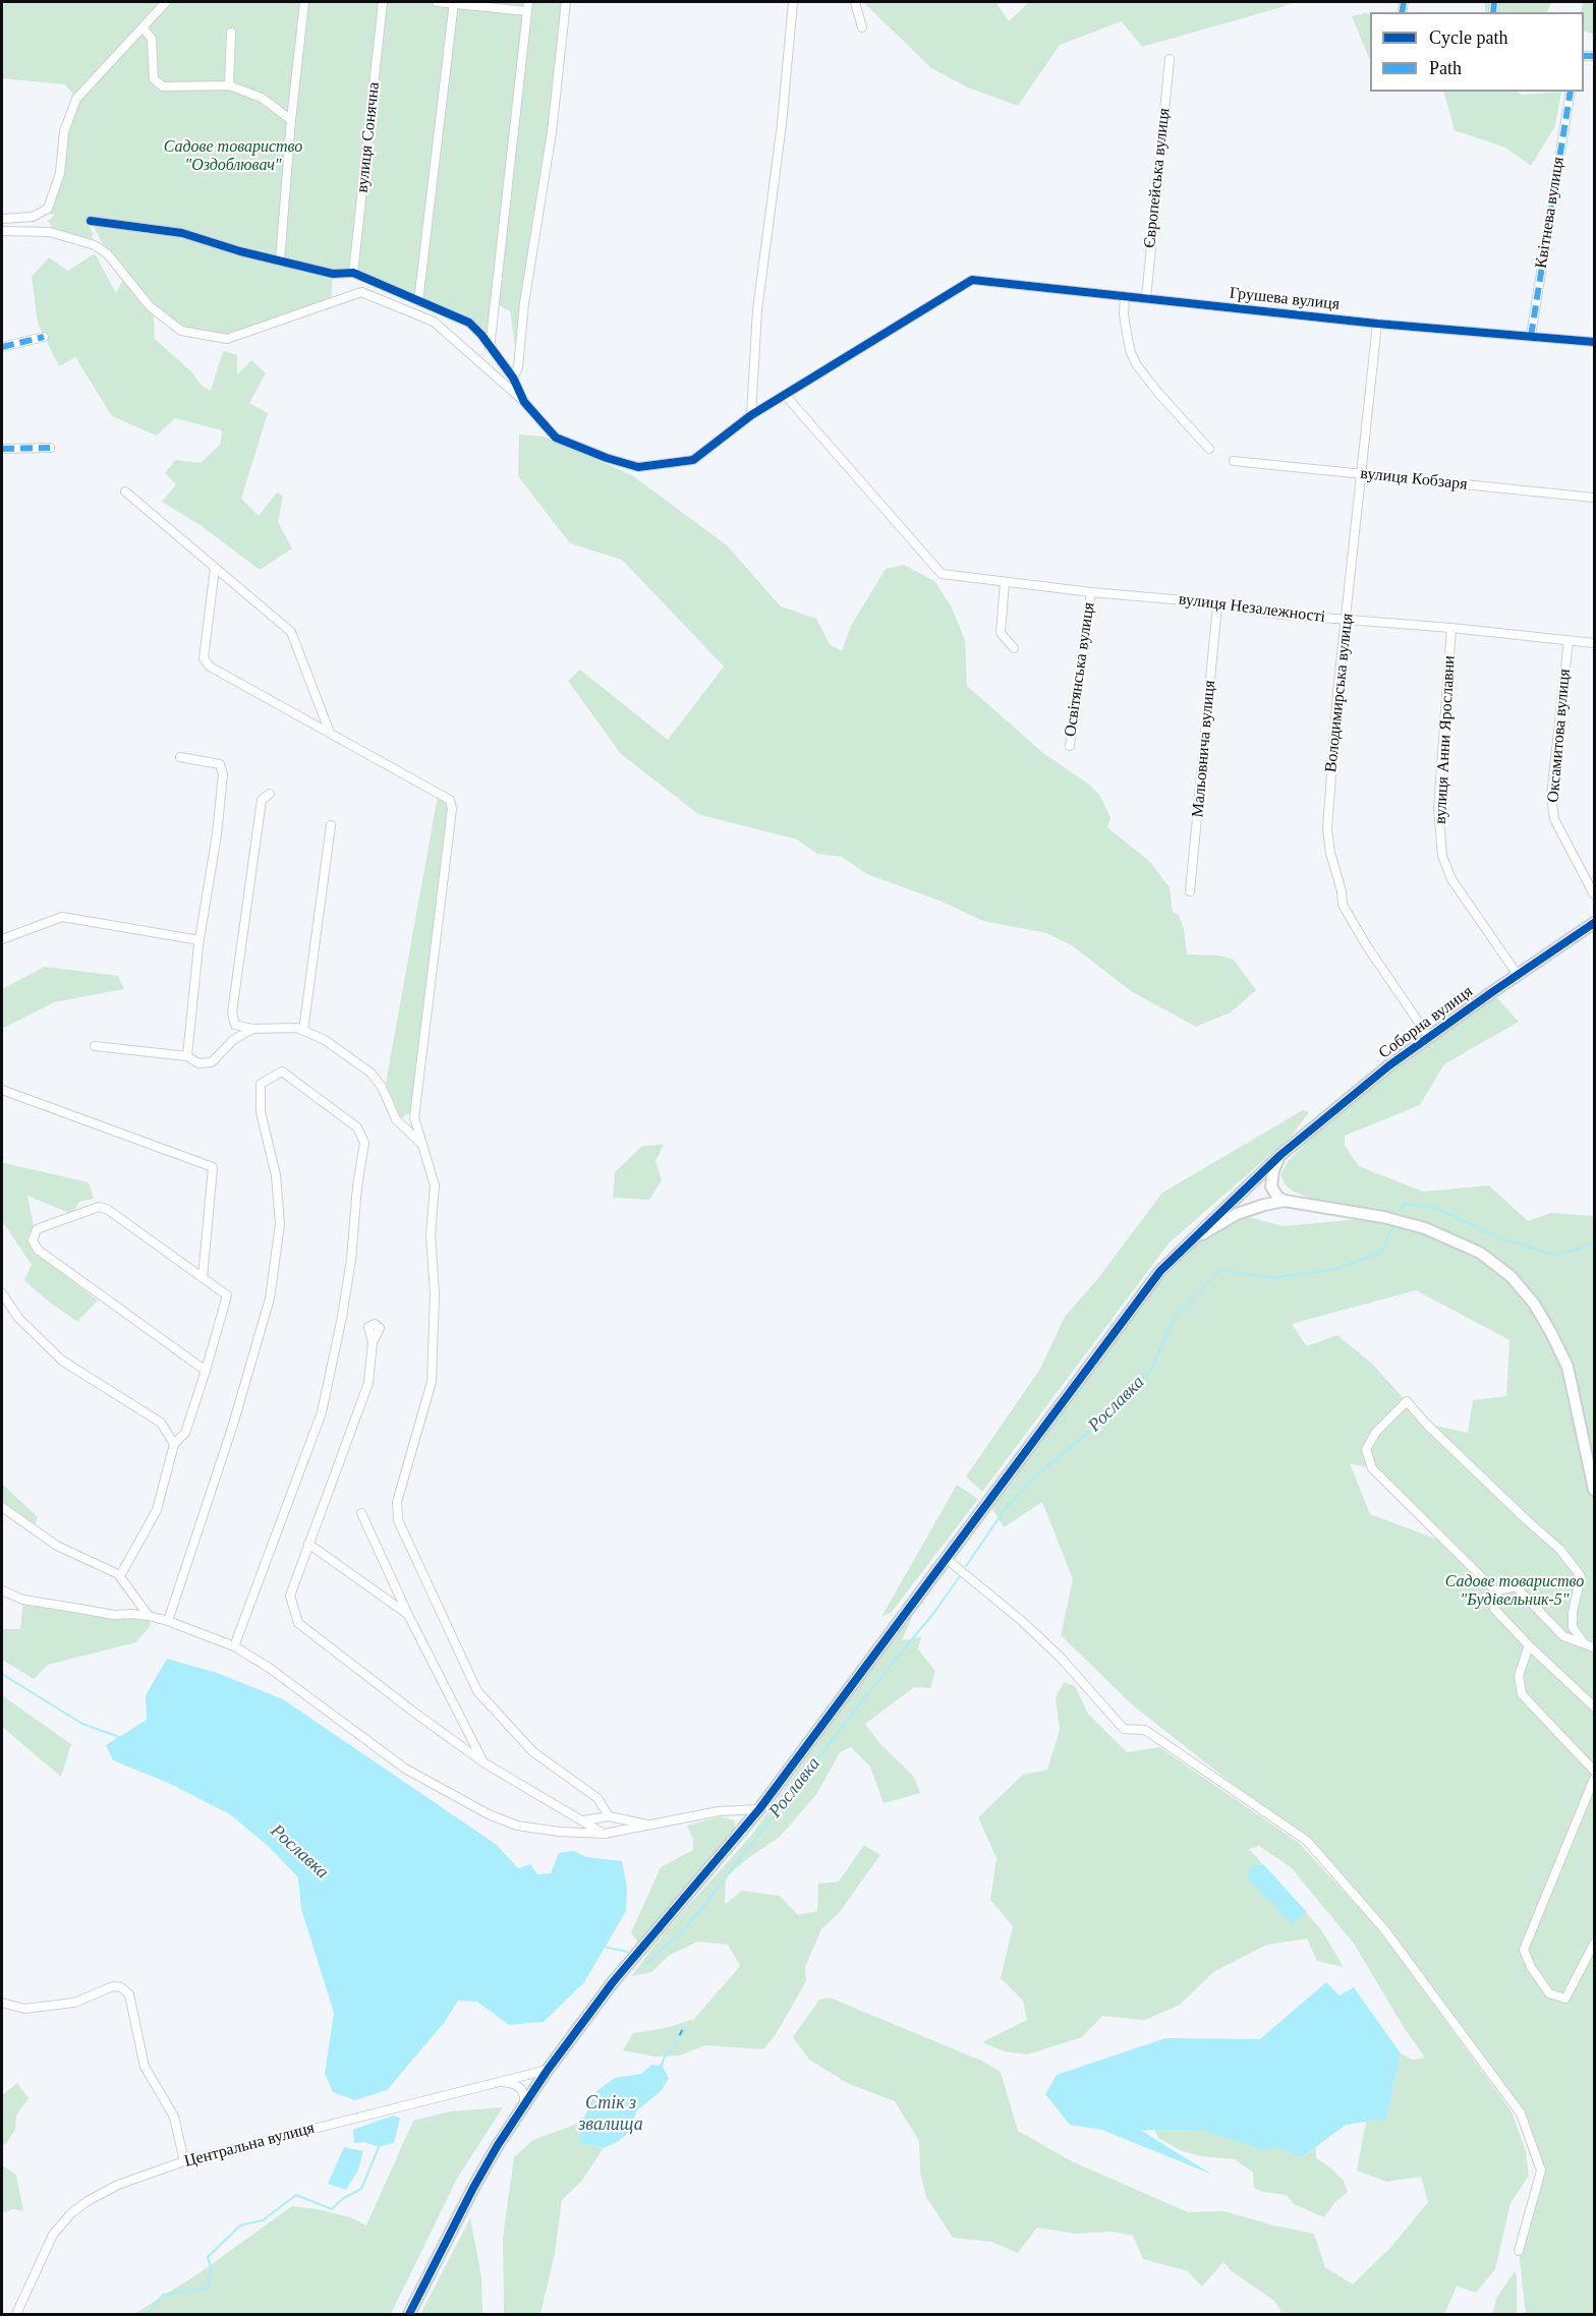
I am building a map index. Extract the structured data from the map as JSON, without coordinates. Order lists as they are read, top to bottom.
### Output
{
  "streets": {
    "main road": ["Соборна вулиця"],
    "street": [
      "вулиця Сонячна",
      "Європейська вулиця",
      "Квітнева вулиця",
      "Грушева вулиця",
      "вулиця Кобзаря",
      "вулиця Незалежності",
      "Освітянська вулиця",
      "Володимирська вулиця",
      "Оксамитова вулиця",
      "вулиця Анни Ярославни",
      "Мальовнича вулиця",
      "Центральна вулиця"
    ]
  },
  "crossings": [
    ["Європейська вулиця", "Грушева вулиця"],
    ["Квітнева вулиця", "Грушева вулиця"],
    ["Грушева вулиця", "вулиця Незалежності"],
    ["Грушева вулиця", "Володимирська вулиця"],
    ["вулиця Кобзаря", "Володимирська вулиця"],
    ["вулиця Незалежності", "Освітянська вулиця"],
    ["вулиця Незалежності", "Володимирська вулиця"],
    ["вулиця Незалежності", "Оксамитова вулиця"],
    ["вулиця Незалежності", "вулиця Анни Ярославни"],
    ["вулиця Незалежності", "Мальовнича вулиця"],
    ["Володимирська вулиця", "Соборна вулиця"],
    ["вулиця Анни Ярославни", "Соборна вулиця"]
  ],
  "water": ["Рославка", "Стік з звалища"],
  "parks": ["Садове товариство \"Оздоблювач\"", "Садове товариство \"Будівельник-5\""],
  "legend": ["Cycle path", "Path"]
}
